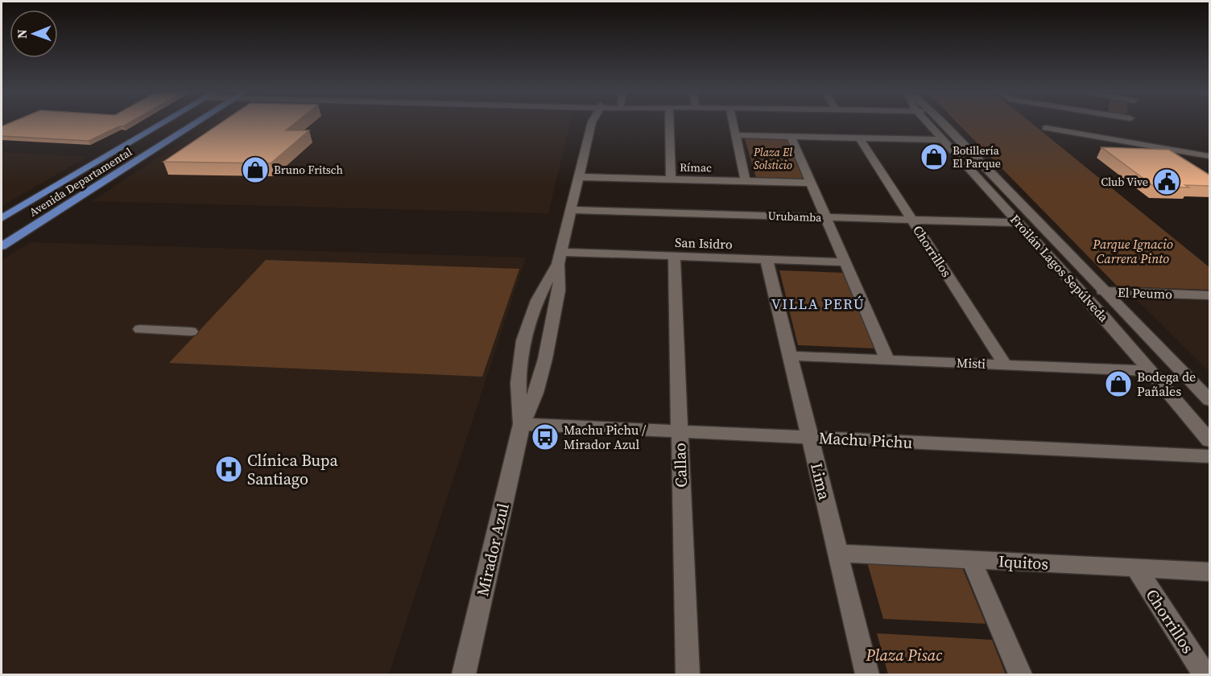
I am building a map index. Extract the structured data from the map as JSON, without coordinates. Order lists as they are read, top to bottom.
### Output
{
  "streets": {
    "main road": ["Avenida Departamental"],
    "street": [
      "Rímac",
      "Urubamba",
      "San Isidro",
      "Chorrillos",
      "Froilán Lagos Sepúlveda",
      "El Peumo",
      "Misti",
      "Machu Pichu",
      "Callao",
      "Lima",
      "Mirador Azul",
      "Iquitos"
    ]
  },
  "crossings": [
    ["Rímac", "Mirador Azul"],
    ["Urubamba", "Chorrillos"],
    ["Urubamba", "Froilán Lagos Sepúlveda"],
    ["Urubamba", "Mirador Azul"],
    ["San Isidro", "Callao"],
    ["San Isidro", "Lima"],
    ["San Isidro", "Mirador Azul"],
    ["Chorrillos", "Misti"],
    ["Chorrillos", "Iquitos"],
    ["Froilán Lagos Sepúlveda", "El Peumo"],
    ["Froilán Lagos Sepúlveda", "Misti"],
    ["Misti", "Lima"],
    ["Machu Pichu", "Callao"],
    ["Machu Pichu", "Lima"],
    ["Machu Pichu", "Mirador Azul"],
    ["Lima", "Iquitos"]
  ],
  "districts": ["VILLA PERÚ"],
  "parks": ["Plaza El Solsticio", "Parque Ignacio Carrera Pinto", "Plaza Pisac"],
  "places": {
    "shop": ["Botillería El Parque", "Bruno Fritsch", "Bodega de Pañales"],
    "public building": ["Club Vive"],
    "bus stop": ["Machu Pichu / Mirador Azul"],
    "hospital": ["Clínica Bupa Santiago"]
  },
  "north": "left"
}
